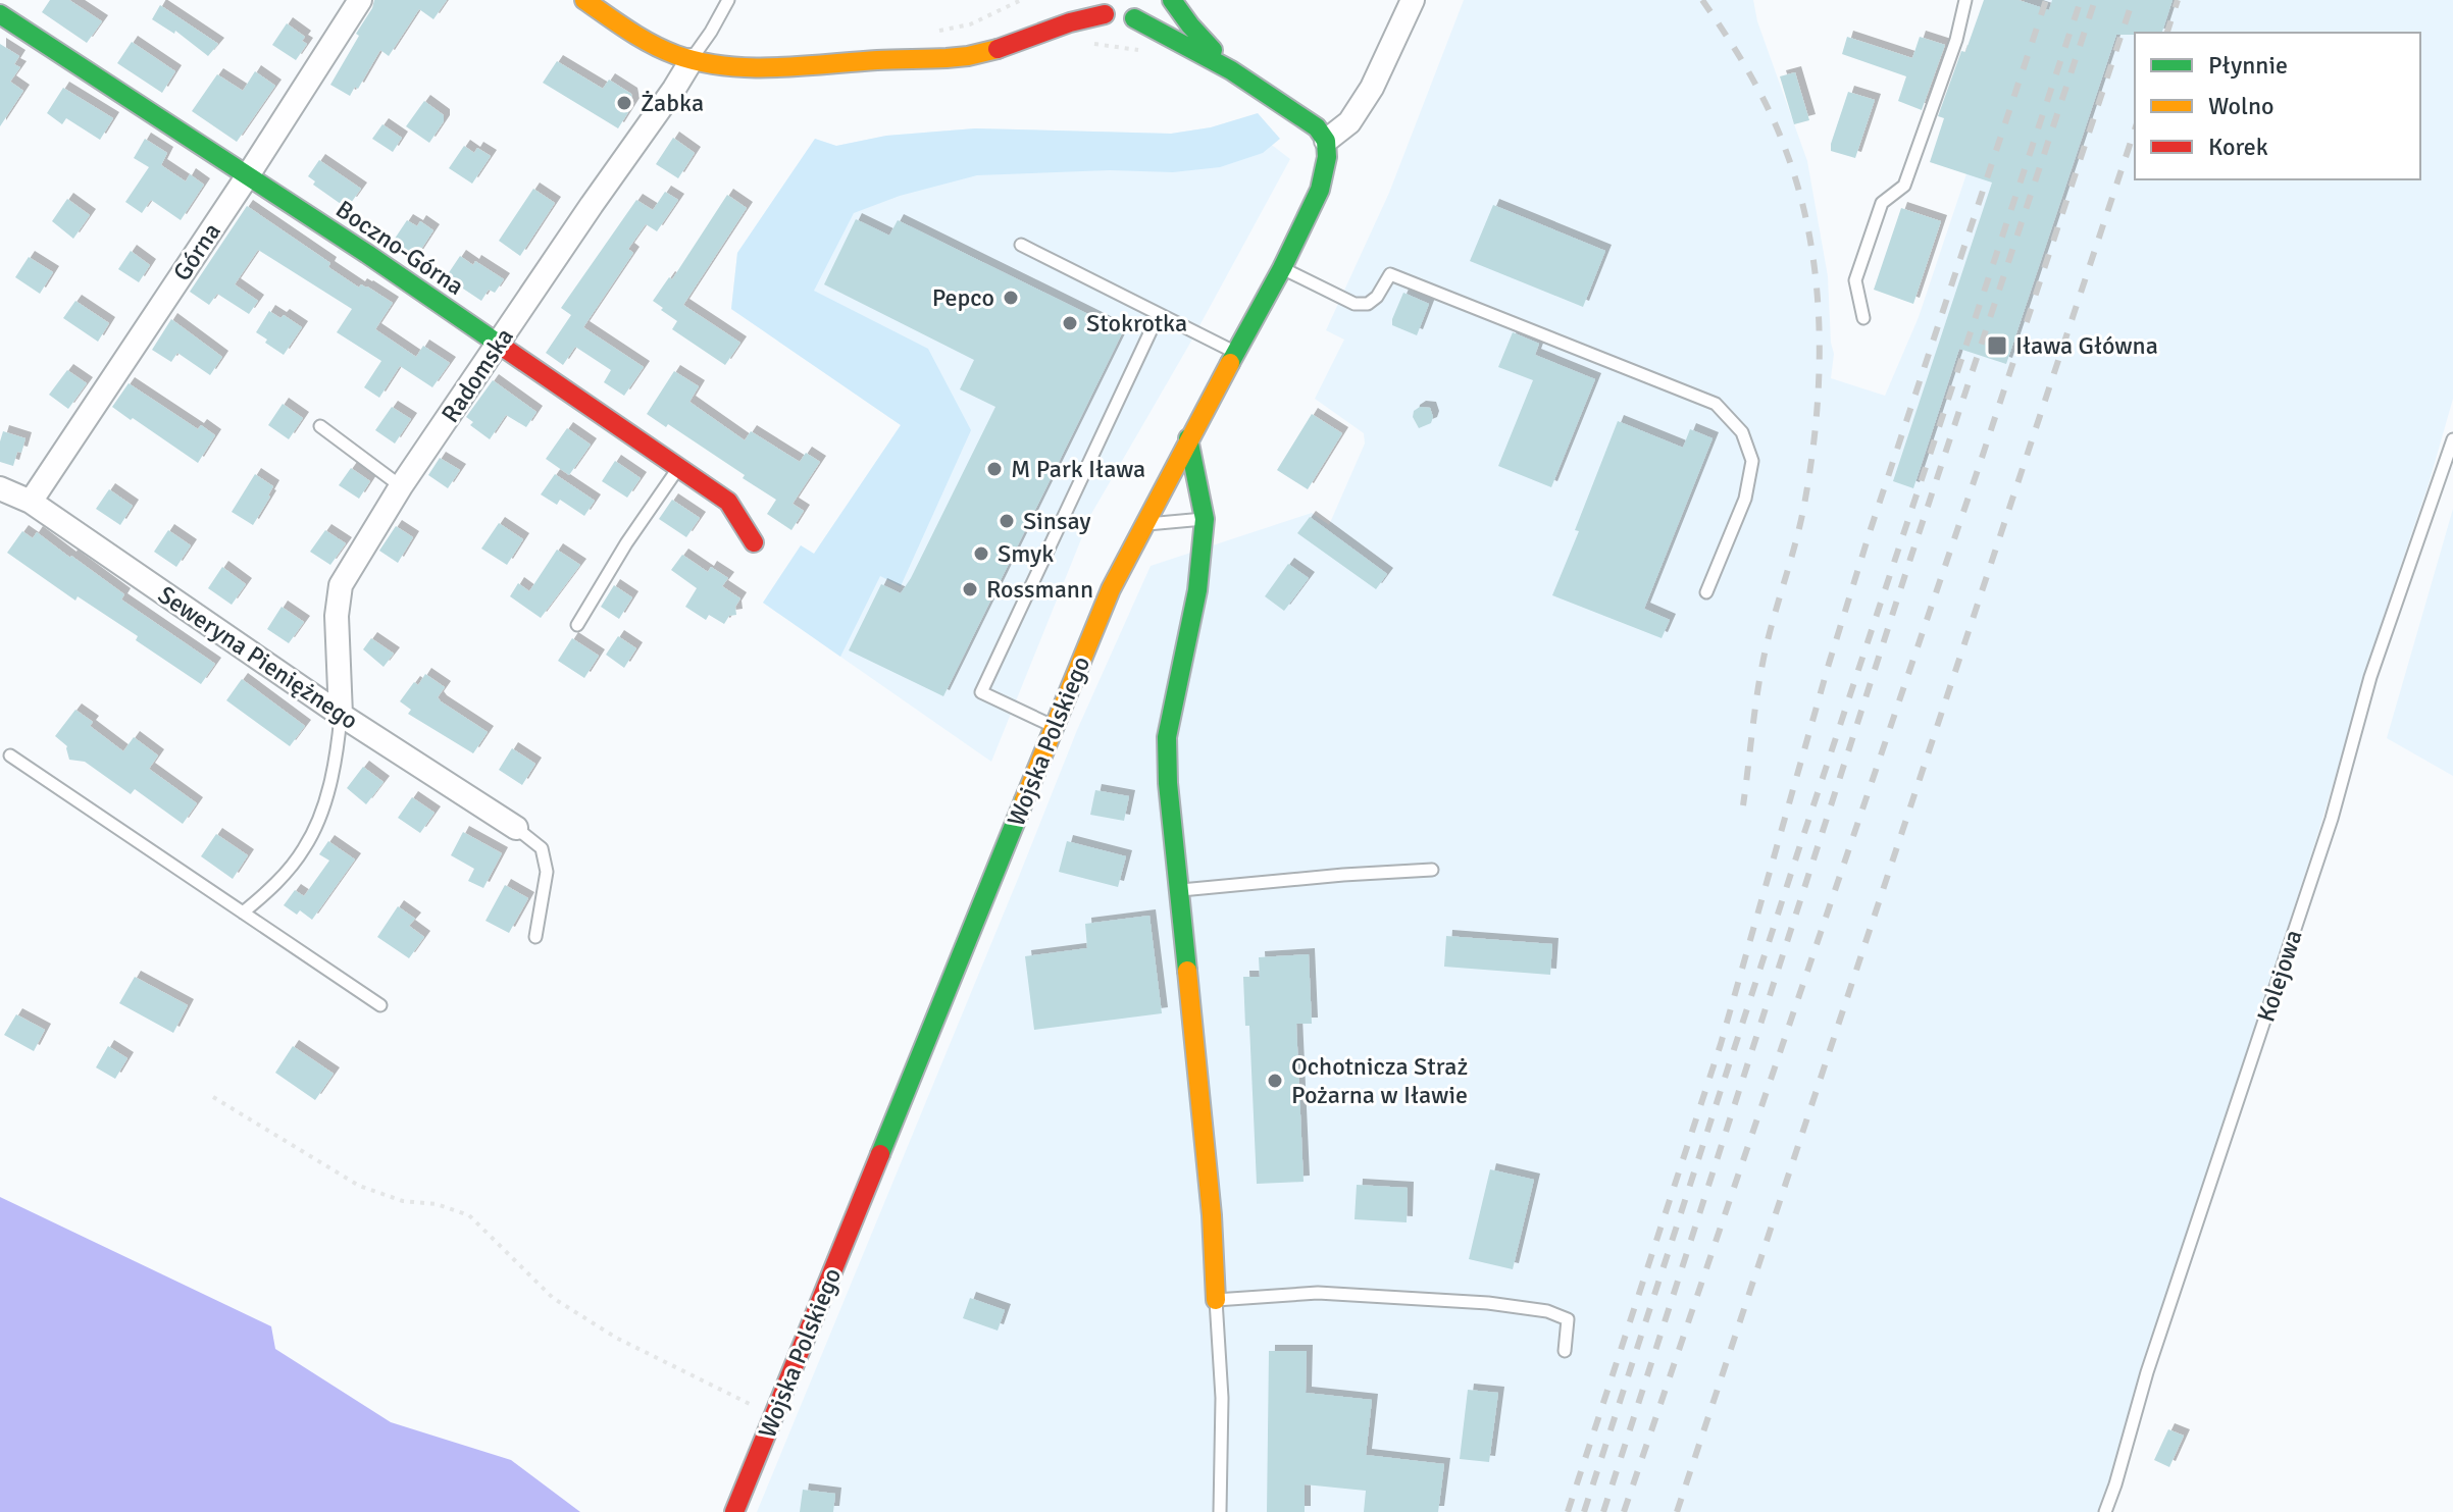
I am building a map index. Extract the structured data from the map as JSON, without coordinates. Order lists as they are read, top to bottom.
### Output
{
  "streets": {
    "street": [
      "Boczno-Górna",
      "Górna",
      "Radomska",
      "Seweryna Pieniężnego",
      "Wojska Polskiego"
    ],
    "lane": ["Kolejowa"]
  },
  "crossings": [
    ["Boczno-Górna", "Górna"],
    ["Boczno-Górna", "Radomska"],
    ["Górna", "Seweryna Pieniężnego"],
    ["Radomska", "Seweryna Pieniężnego"]
  ],
  "places": {
    "other": [
      "Żabka",
      "Pepco",
      "Stokrotka",
      "M Park Iława",
      "Sinsay",
      "Smyk",
      "Rossmann",
      "Ochotnicza Straż Pożarna w Iławie"
    ],
    "transit": ["Iława Główna"]
  },
  "legend": ["Płynnie", "Wolno", "Korek"]
}
